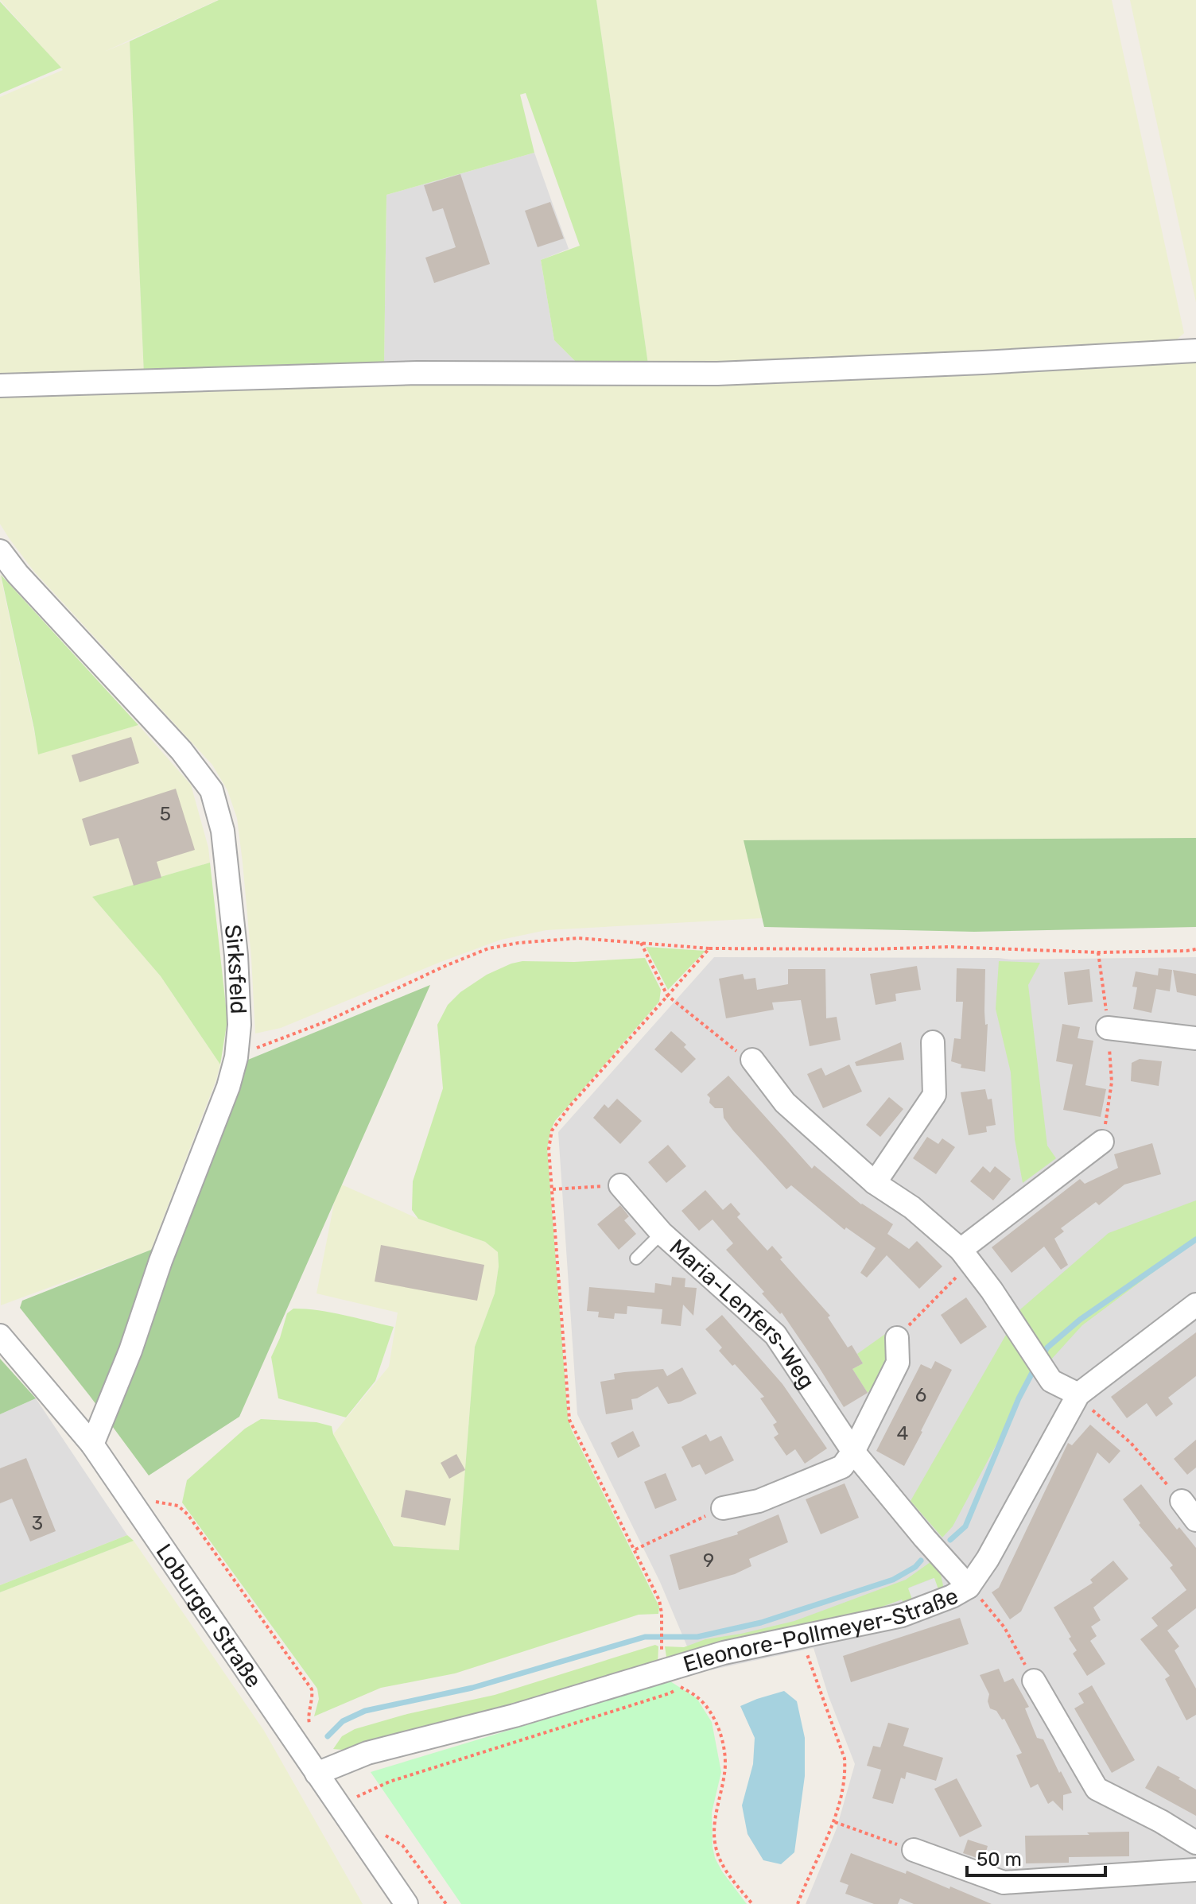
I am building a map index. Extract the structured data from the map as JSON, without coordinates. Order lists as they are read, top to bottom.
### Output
{
  "streets": {
    "street": [
      "Sirksfeld",
      "Maria-Lenfers-Weg",
      "Loburger Straße",
      "Eleonore-Pollmeyer-Straße"
    ]
  },
  "crossings": [
    ["Sirksfeld", "Loburger Straße"],
    ["Maria-Lenfers-Weg", "Eleonore-Pollmeyer-Straße"],
    ["Loburger Straße", "Eleonore-Pollmeyer-Straße"]
  ],
  "house_numbers": [
    "5",
    "6",
    "4",
    "3",
    "9"
  ],
  "scale_bar": "50 m"
}
